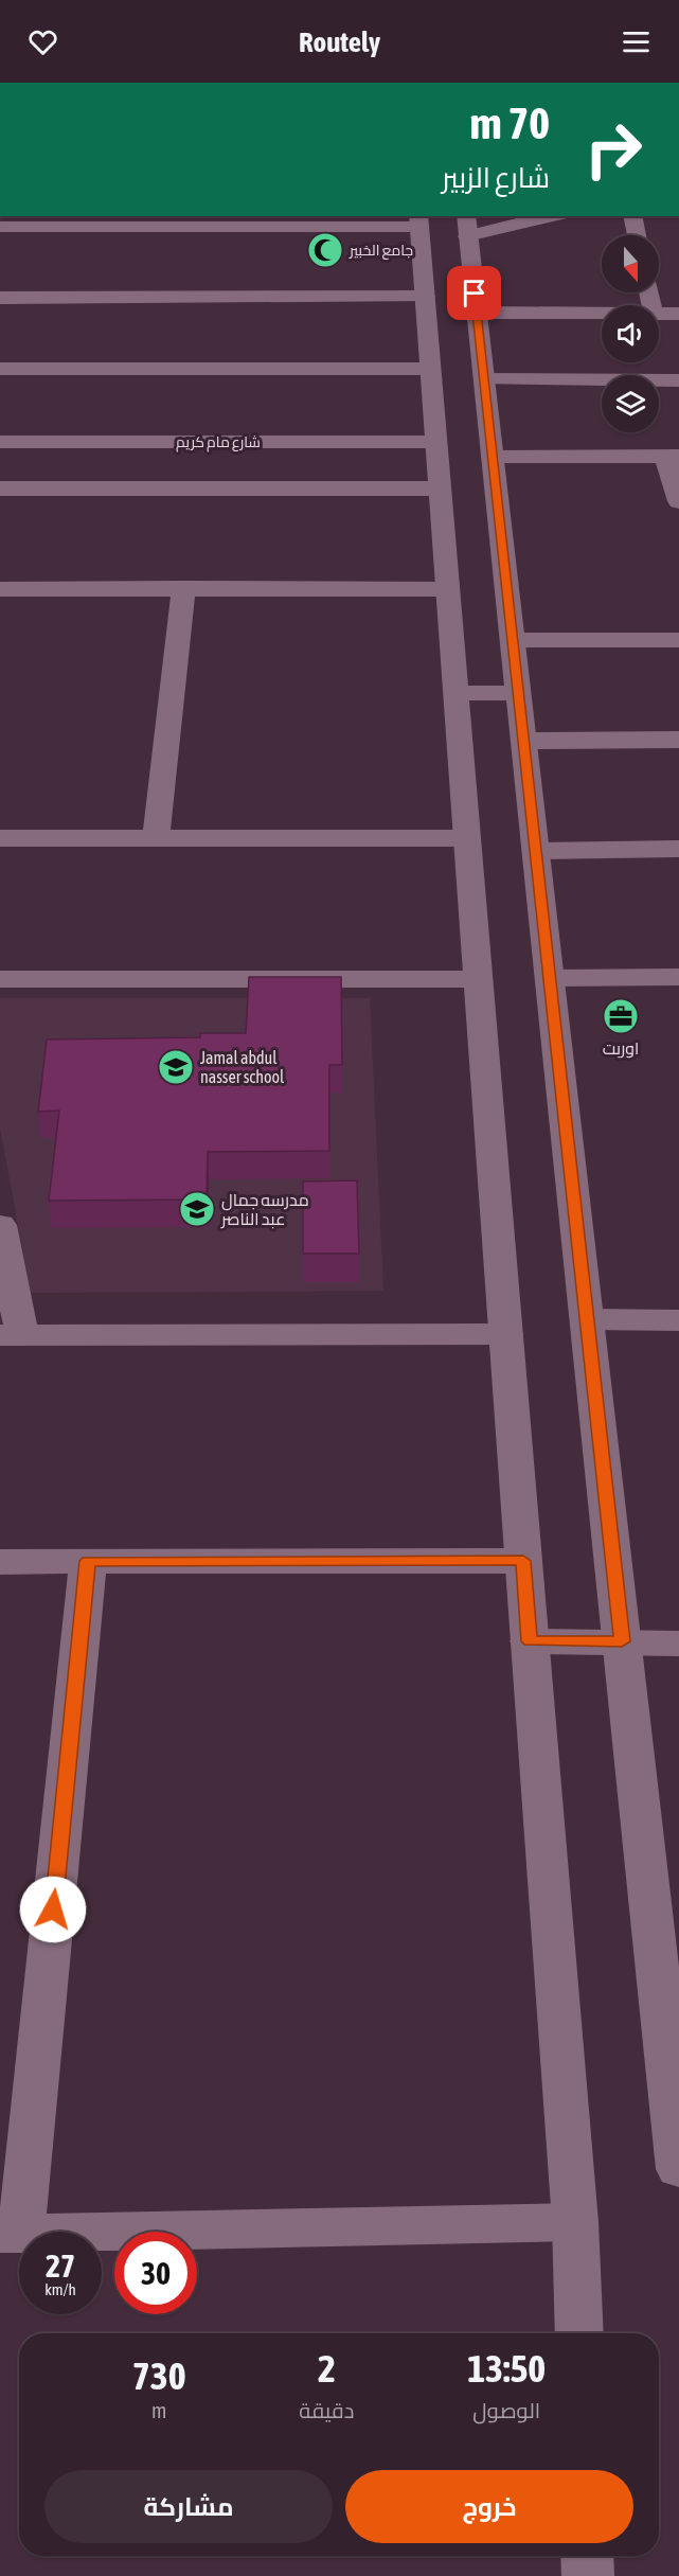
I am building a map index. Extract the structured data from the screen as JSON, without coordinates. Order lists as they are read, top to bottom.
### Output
{
  "streets": {
    "street": ["شارع مام كريم"]
  },
  "places": {
    "mosque": ["جامع الخبير"],
    "office": ["اوربت"],
    "school or university": ["Jamal abdul nasser school", "مدرسه جمال عبد الناصر"]
  },
  "north": "bottom",
  "page": {
    "header": "Routely",
    "turn": ["70 m", "شارع الزبير"],
    "speed": "27 km/h",
    "limit": "30",
    "eta": [
      "13:50",
      "الوصول",
      "2",
      "دقيقة",
      "730",
      "m"
    ],
    "buttons": ["خروج", "مشاركة"]
  }
}
